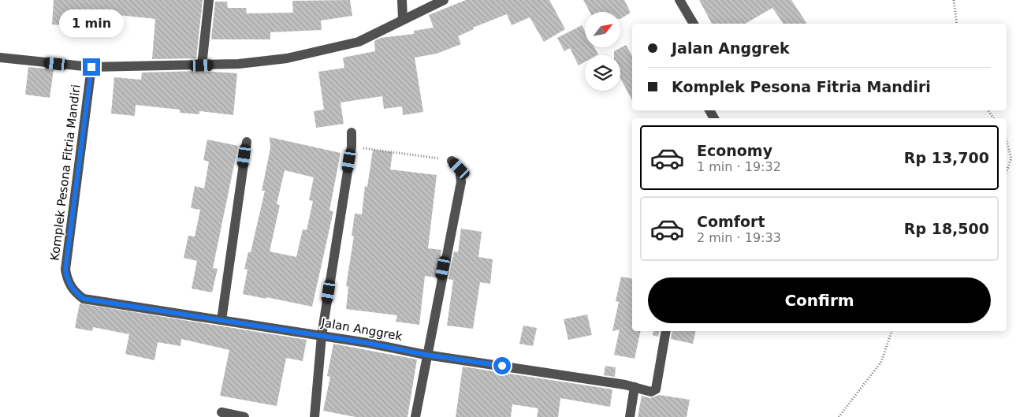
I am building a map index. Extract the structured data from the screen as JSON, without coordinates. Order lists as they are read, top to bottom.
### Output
{
  "streets": {
    "street": ["Komplek Pesona Fitria Mandiri", "Jalan Anggrek"]
  },
  "crossings": [
    ["Komplek Pesona Fitria Mandiri", "Jalan Anggrek"]
  ],
  "north": "top right",
  "page": {
    "bubble": "1 min",
    "banner": ["Jalan Anggrek", "Komplek Pesona Fitria Mandiri"],
    "list": [
      {
        "name": "Economy",
        "note": "1 min · 19:32",
        "value": "Rp 13,700"
      },
      {
        "name": "Comfort",
        "note": "2 min · 19:33",
        "value": "Rp 18,500"
      }
    ],
    "buttons": "Confirm"
  }
}
